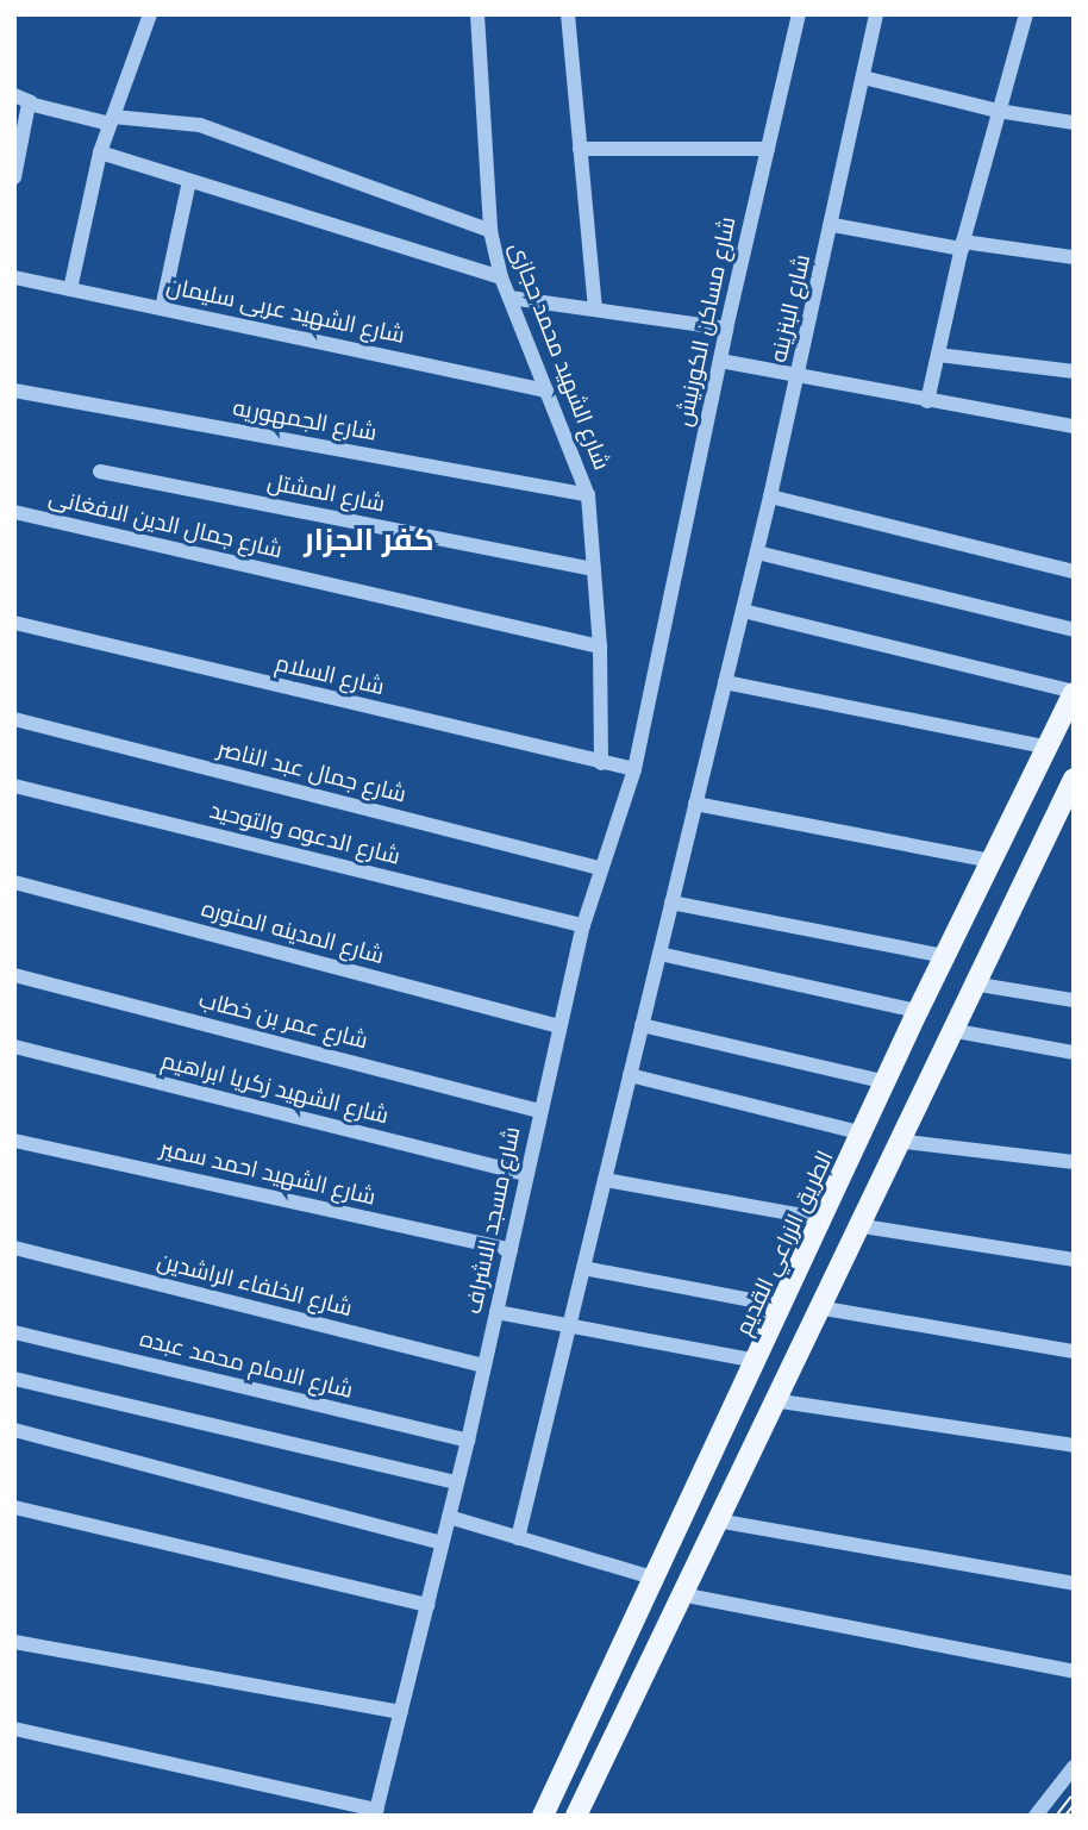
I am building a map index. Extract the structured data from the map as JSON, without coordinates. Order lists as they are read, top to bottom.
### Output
{
  "streets": {
    "main road": ["الطريق الزراعي القديم"],
    "street": [
      "شارع البنزينه",
      "شارع الشهيد عربى سليمان",
      "شارع مساكن الكورنيش",
      "شارع الشهيد محمد حجازى",
      "شارع الجمهوريه",
      "شارع المشتل",
      "شارع جمال الدين الافغانى",
      "شارع السلام",
      "شارع جمال عبد الناصر",
      "شارع الدعوه والتوحيد",
      "شارع المدينه المنوره",
      "شارع عمر بن خطاب",
      "شارع الشهيد زكريا ابراهيم",
      "شارع الشهيد احمد سمير",
      "شارع مسجد الاشراف",
      "شارع الخلفاء الراشدين",
      "شارع الامام محمد عبده"
    ]
  },
  "crossings": [
    ["شارع الشهيد عربى سليمان", "شارع الشهيد محمد حجازى"],
    ["شارع مساكن الكورنيش", "شارع مسجد الاشراف"],
    ["شارع الشهيد محمد حجازى", "شارع الجمهوريه"],
    ["شارع الشهيد محمد حجازى", "شارع المشتل"],
    ["شارع الشهيد محمد حجازى", "شارع جمال الدين الافغانى"],
    ["شارع الشهيد محمد حجازى", "شارع السلام"],
    ["شارع السلام", "شارع مسجد الاشراف"],
    ["شارع جمال عبد الناصر", "شارع مسجد الاشراف"],
    ["شارع الدعوه والتوحيد", "شارع مسجد الاشراف"],
    ["شارع المدينه المنوره", "شارع مسجد الاشراف"],
    ["شارع عمر بن خطاب", "شارع مسجد الاشراف"],
    ["شارع الشهيد زكريا ابراهيم", "شارع مسجد الاشراف"],
    ["شارع الشهيد احمد سمير", "شارع مسجد الاشراف"],
    ["شارع مسجد الاشراف", "شارع الخلفاء الراشدين"],
    ["شارع مسجد الاشراف", "شارع الامام محمد عبده"]
  ],
  "districts": ["كفر الجزار"]
}
